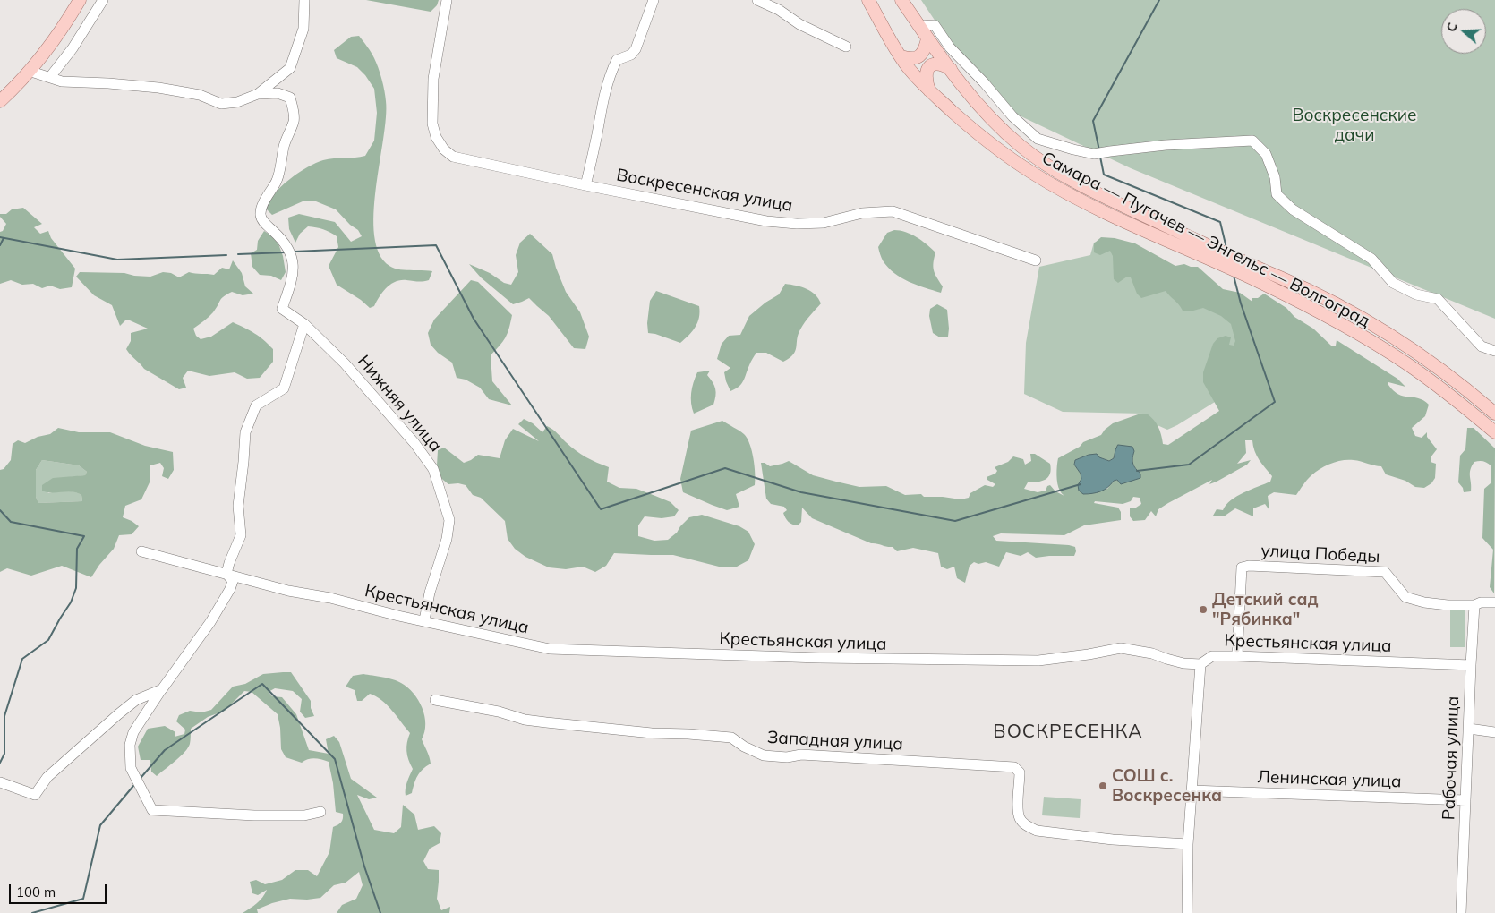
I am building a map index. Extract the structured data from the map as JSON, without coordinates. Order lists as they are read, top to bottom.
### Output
{
  "streets": {
    "main road": ["Самара — Пугачев — Энгельс — Волгоград"],
    "street": [
      "Воскресенская улица",
      "Нижняя улица",
      "улица Победы",
      "Крестьянская улица",
      "Западная улица",
      "Рабочая улица",
      "Ленинская улица"
    ]
  },
  "crossings": [
    ["Нижняя улица", "Крестьянская улица"],
    ["улица Победы", "Крестьянская улица"],
    ["улица Победы", "Рабочая улица"],
    ["Крестьянская улица", "Рабочая улица"],
    ["Рабочая улица", "Ленинская улица"]
  ],
  "districts": ["ВОСКРЕСЕНКА"],
  "parks": ["Воскресенские дачи"],
  "places": ["Детский сад \"Рябинка\"", "СОШ с. Воскресенка"],
  "scale_bar": "100 m",
  "north": "left"
}
